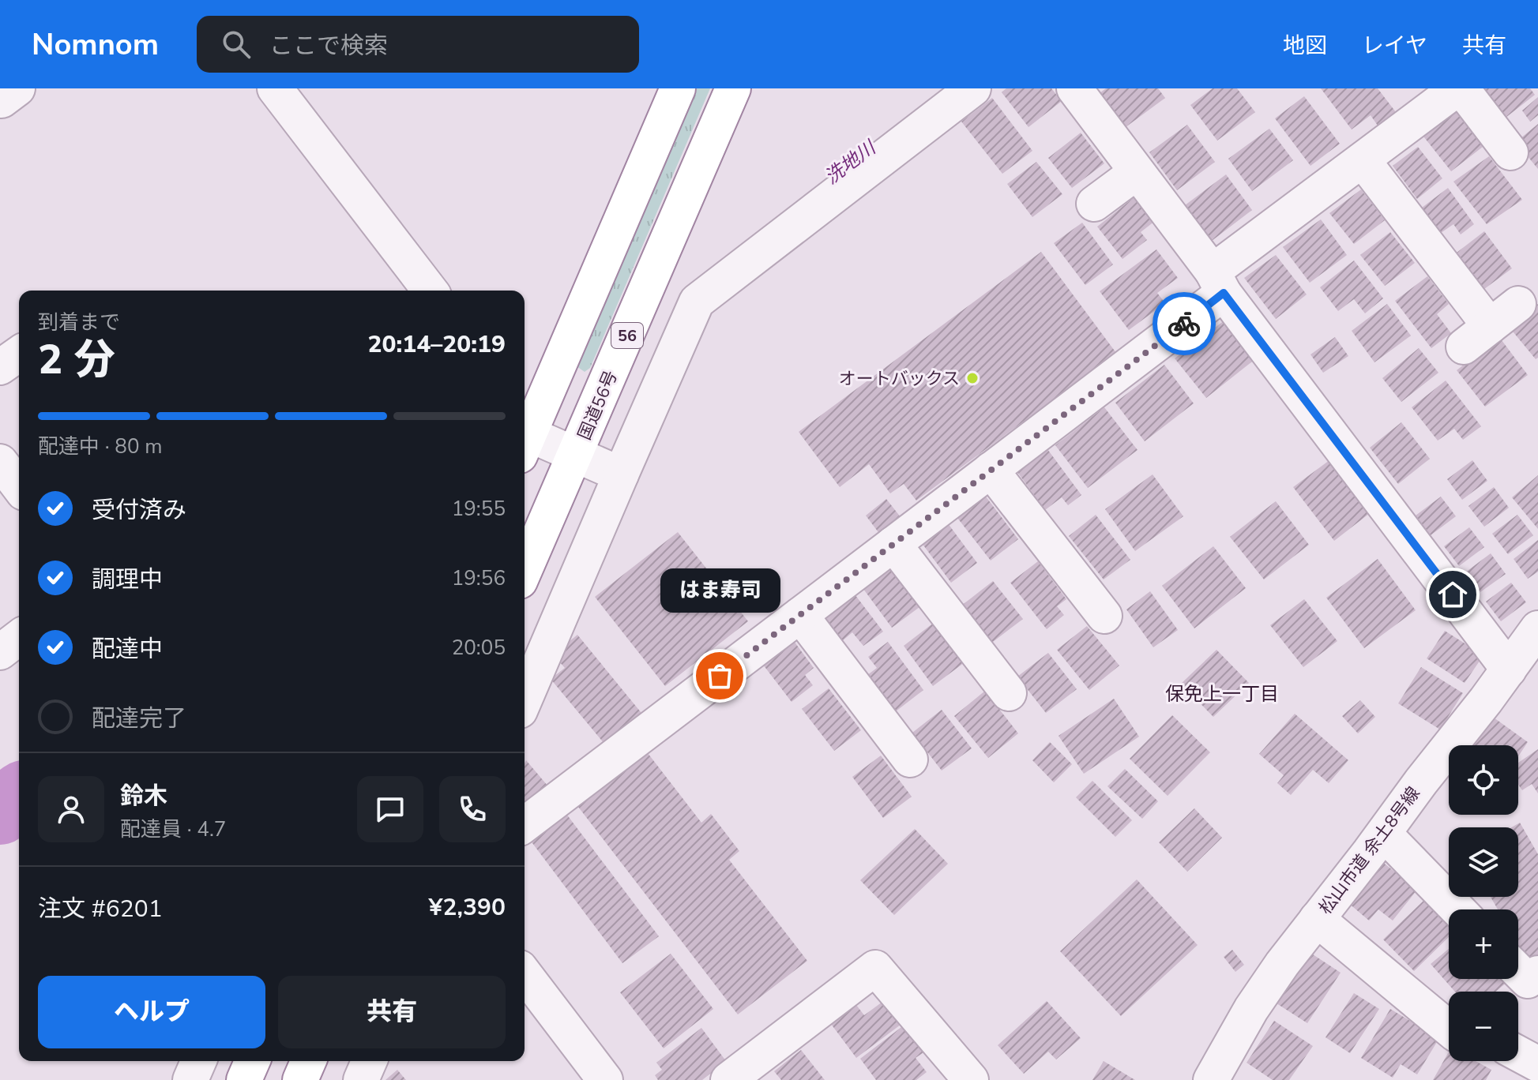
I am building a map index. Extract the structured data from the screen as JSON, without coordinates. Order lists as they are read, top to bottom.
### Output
{
  "streets": {
    "highway": ["56", "国道56号"],
    "street": ["松山市道 余土8号線"]
  },
  "districts": ["保免上一丁目"],
  "water": ["洗地川"],
  "places": ["オートバックス", "はま寿司"],
  "page": {
    "header": "Nomnom",
    "search": "ここで検索",
    "nav": ["地図", "レイヤ", "共有"],
    "heading": ["2 分", "到着まで", "20:14–20:19"],
    "panel": [
      "鈴木",
      "配達員 · 4.7",
      "注文 #6201",
      "¥2,390"
    ],
    "bar": "配達中 · 80 m",
    "list": [
      ["受付済み", "19:55"],
      ["調理中", "19:56"],
      ["配達中", "20:05"],
      "配達完了"
    ],
    "bubble": "はま寿司",
    "map_buttons": ["+", "−"],
    "buttons": ["ヘルプ", "共有"]
  }
}
